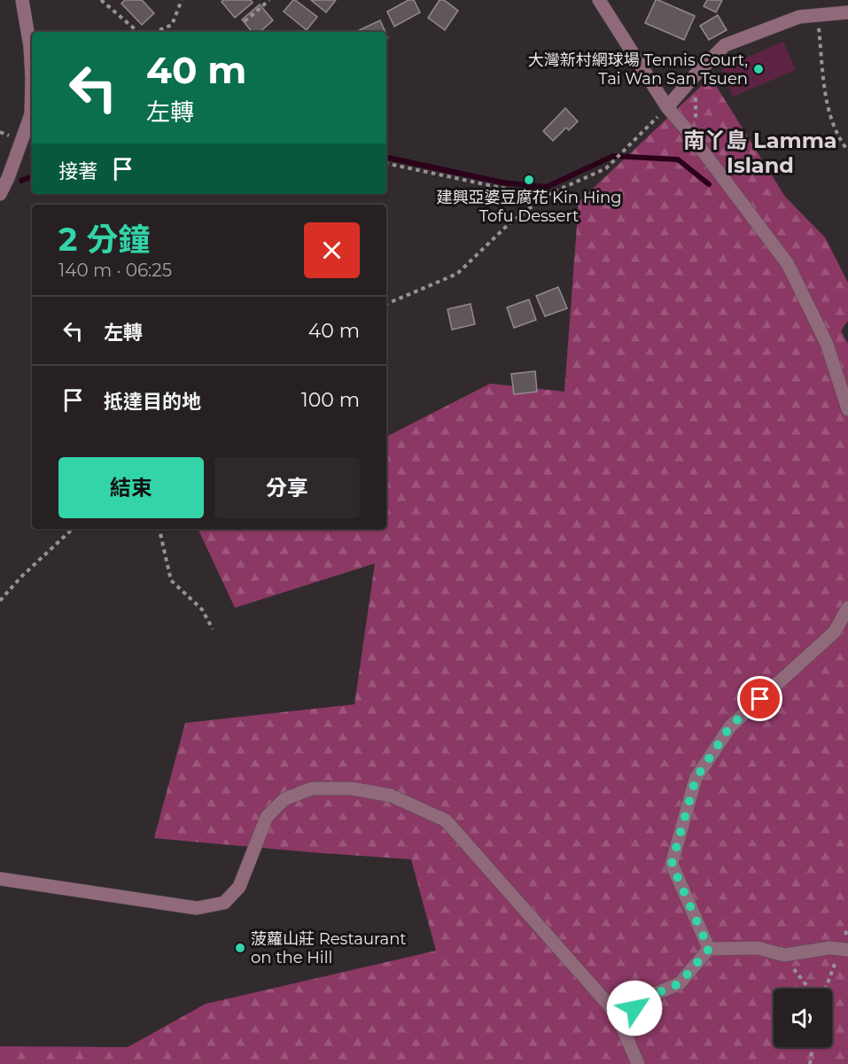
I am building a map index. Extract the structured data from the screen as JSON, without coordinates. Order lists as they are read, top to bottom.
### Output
{
  "districts": ["南丫島 Lamma Island"],
  "places": ["大灣新村網球場 Tennis Court, Tai Wan San Tsuen", "建興亞婆豆腐花 Kin Hing Tofu Dessert", "菠蘿山莊 Restaurant on the Hill"],
  "page": {
    "turn": ["40 m", "左轉"],
    "then": "接著",
    "heading": ["2 分鐘", "140 m · 06:25"],
    "list": [
      {
        "name": "左轉",
        "value": "40 m"
      },
      {
        "name": "抵達目的地",
        "value": "100 m"
      }
    ],
    "buttons": ["結束", "分享"]
  }
}
